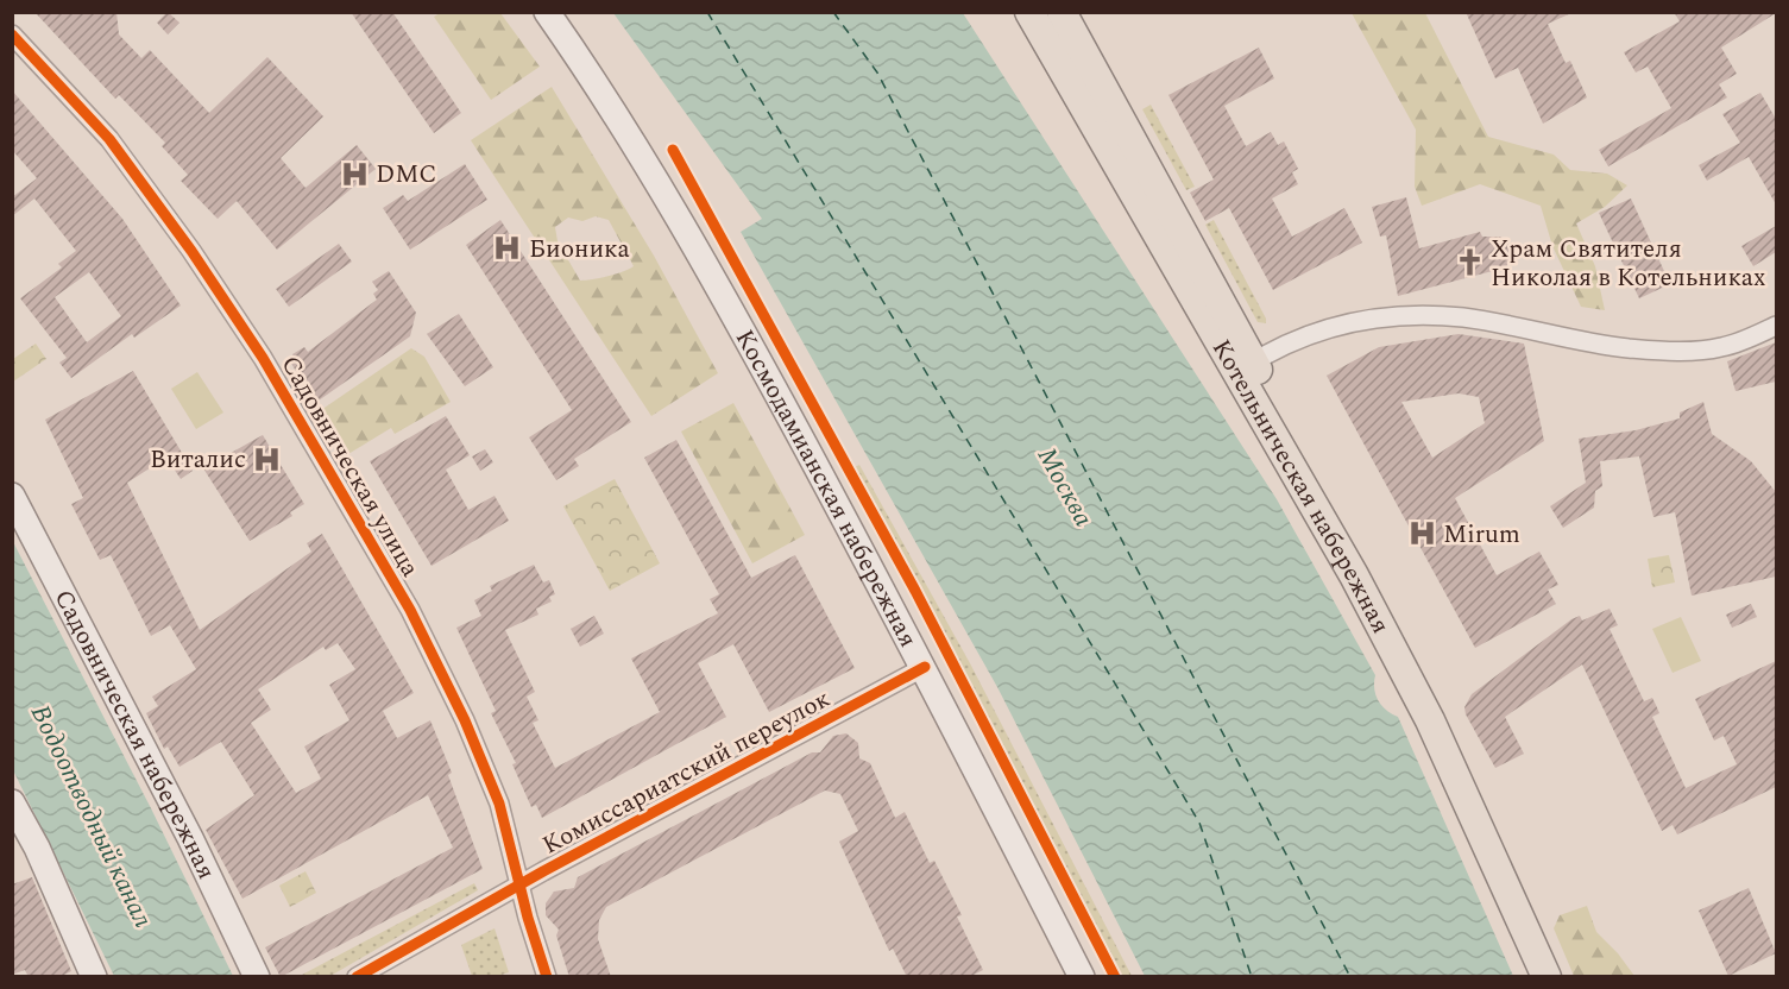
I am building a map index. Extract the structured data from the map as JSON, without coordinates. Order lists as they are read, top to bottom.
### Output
{
  "streets": {
    "main road": ["Космодамианская набережная", "Котельническая набережная", "Садовническая набережная"],
    "street": ["Садовническая улица", "Комиссариатский переулок"]
  },
  "crossings": [
    ["Садовническая улица", "Комиссариатский переулок"],
    ["Космодамианская набережная", "Комиссариатский переулок"]
  ],
  "water": ["Москва", "Водоотводный канал"],
  "places": {
    "hospital": [
      "DMC",
      "Бионика",
      "Виталис",
      "Mirum"
    ],
    "church": ["Храм Святителя Николая в Котельниках"]
  }
}
